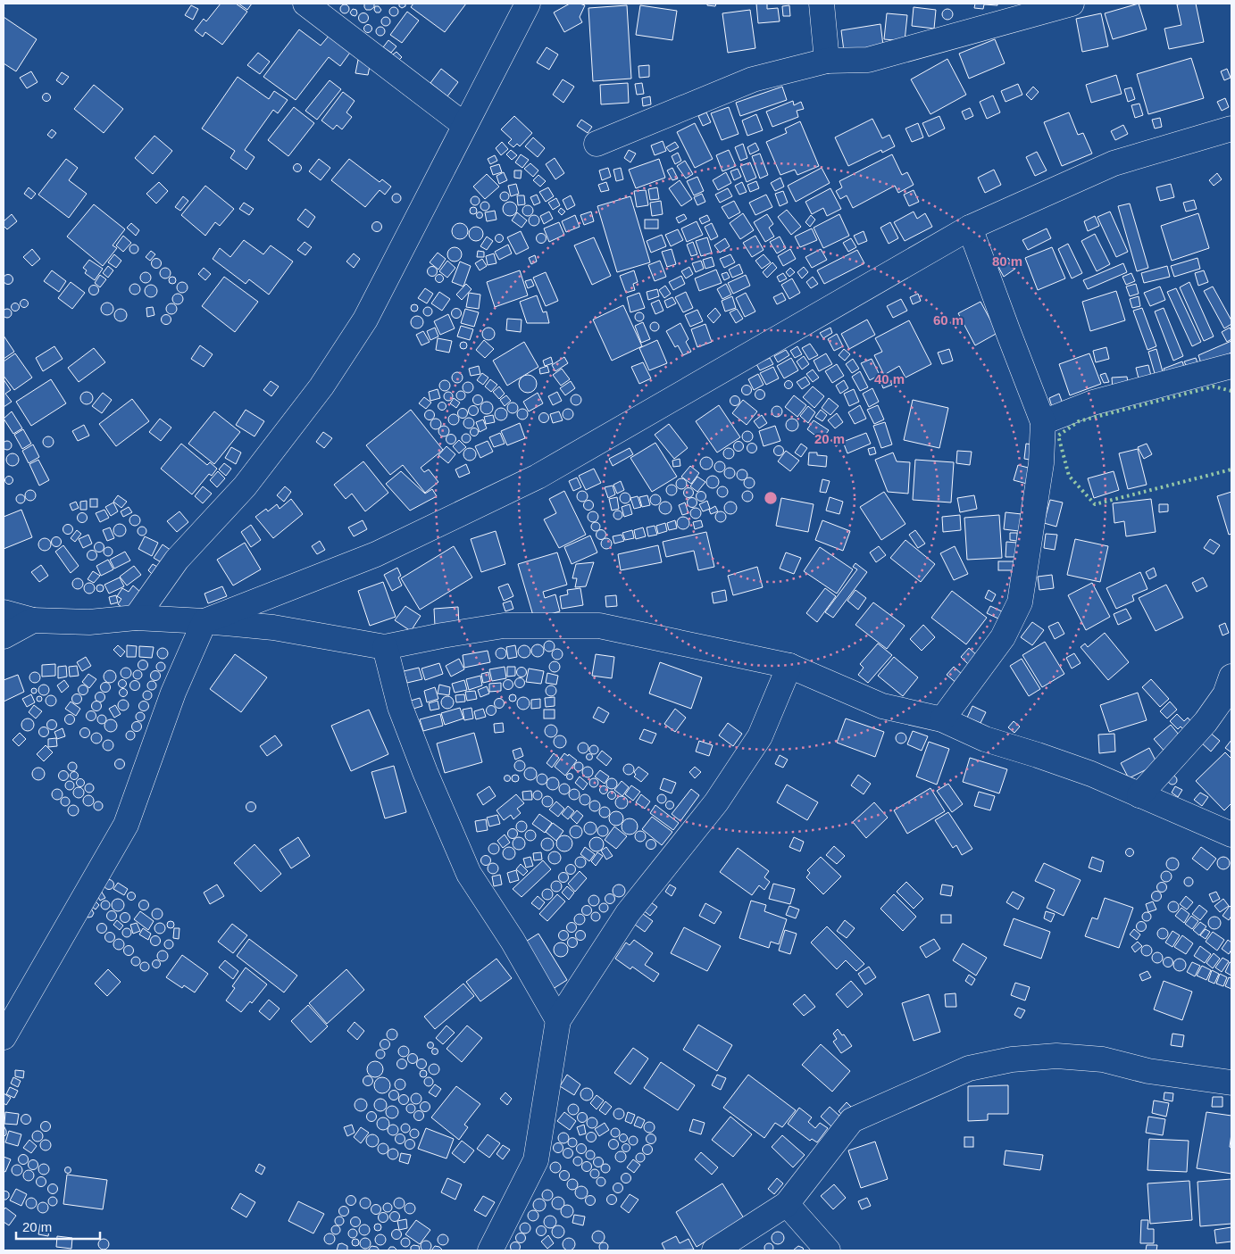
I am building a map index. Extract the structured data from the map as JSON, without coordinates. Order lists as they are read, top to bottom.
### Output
{
  "scale_bar": "20 m",
  "rings": [
    "80 m",
    "60 m",
    "40 m",
    "20 m"
  ]
}
